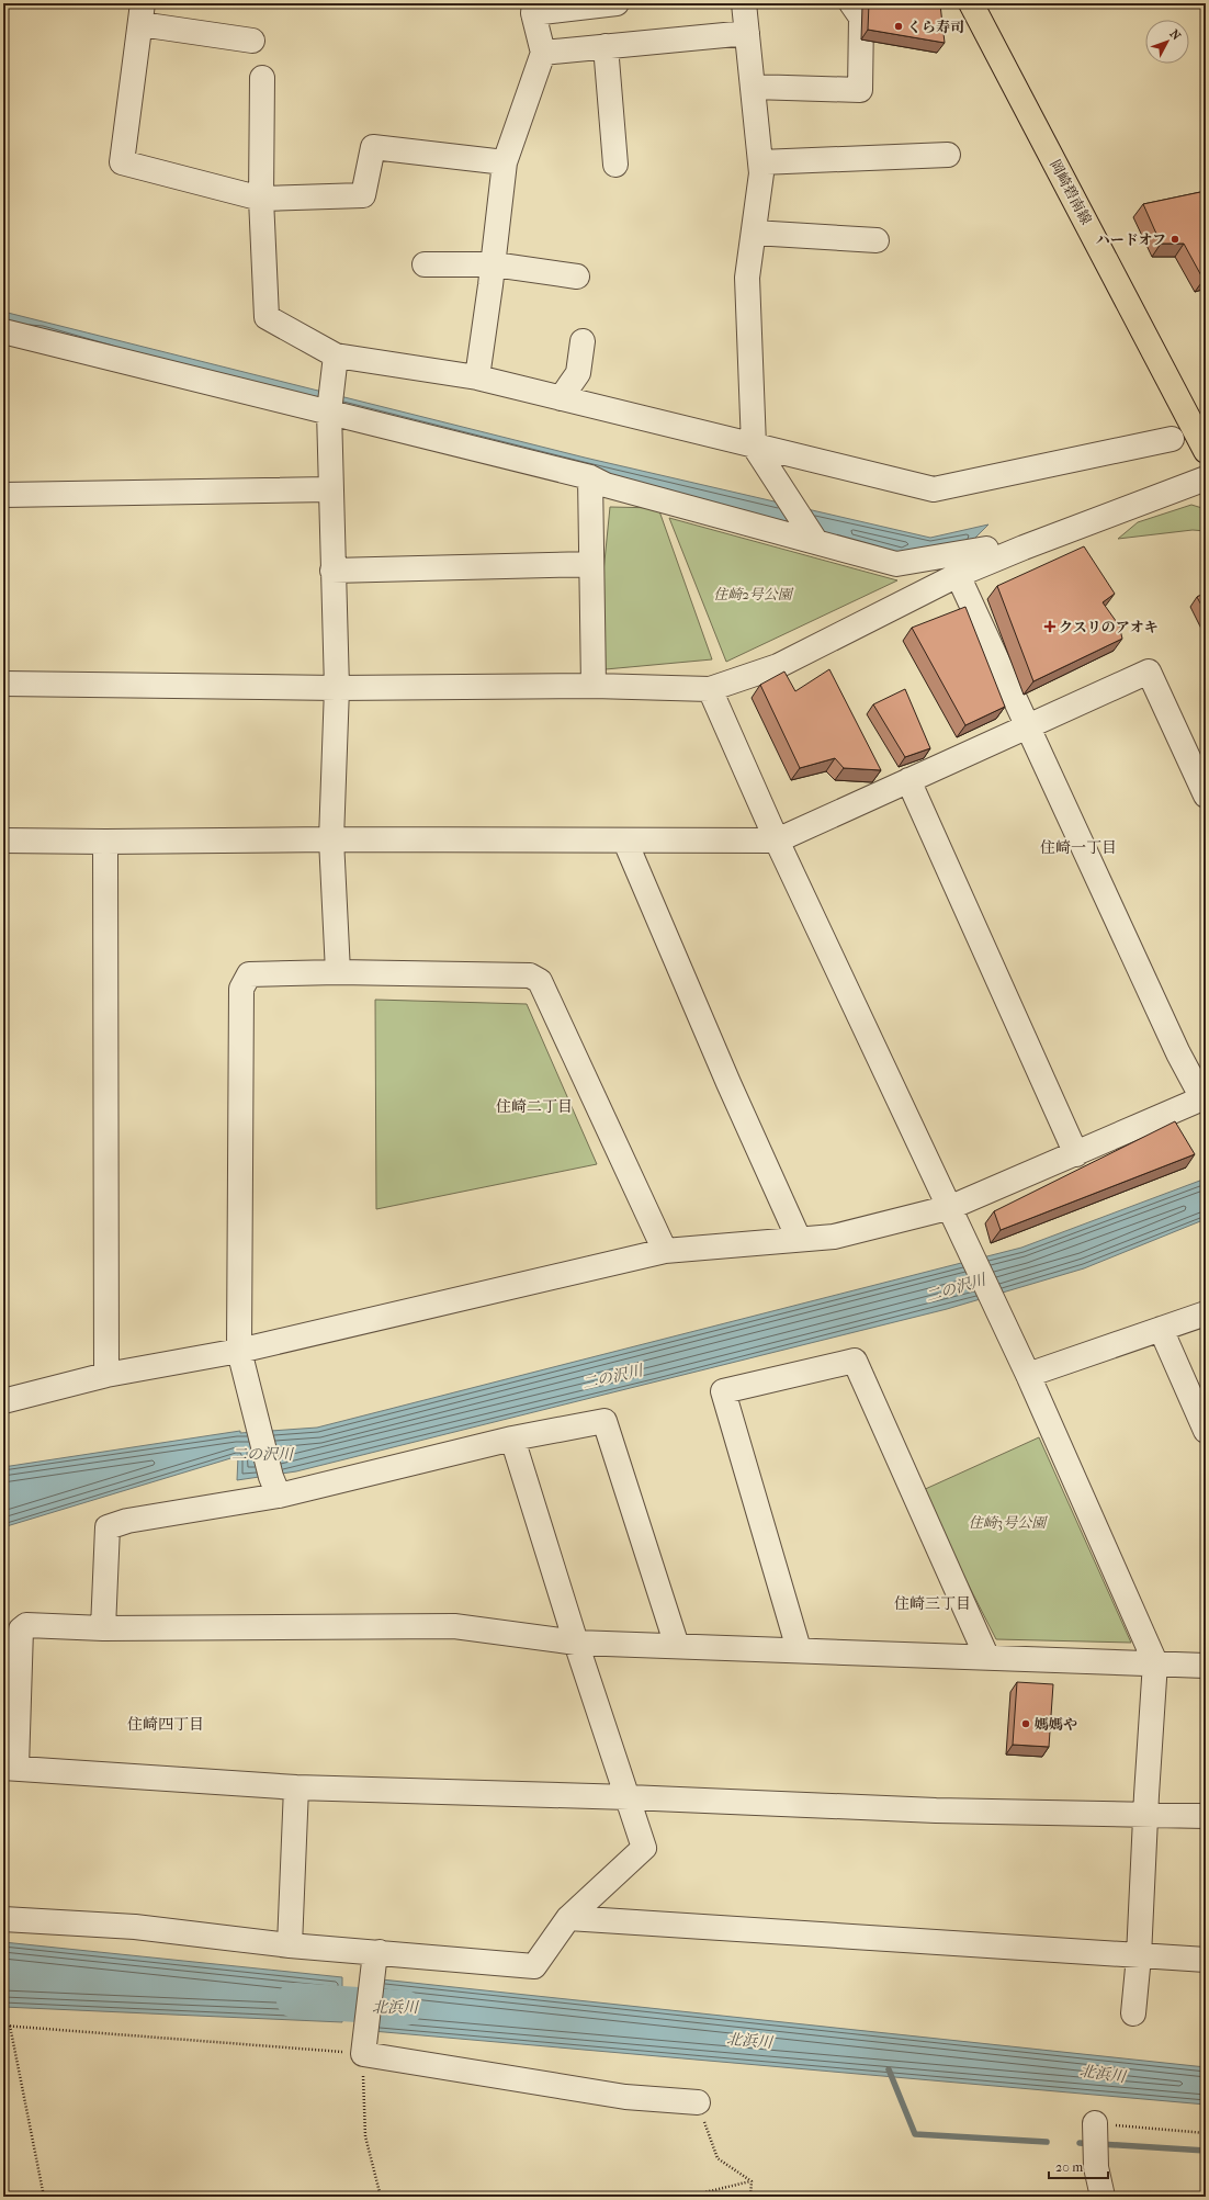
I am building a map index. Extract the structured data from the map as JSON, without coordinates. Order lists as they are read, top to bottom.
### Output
{
  "streets": {
    "main road": ["岡崎碧南線"]
  },
  "districts": [
    "住崎一丁目",
    "住崎二丁目",
    "住崎三丁目",
    "住崎四丁目"
  ],
  "water": ["二の沢川", "北浜川"],
  "parks": ["住崎2号公園", "住崎3号公園"],
  "places": {
    "other": ["くら寿司", "ハードオフ", "媽媽や"],
    "health": ["クスリのアオキ"]
  },
  "scale_bar": "20 m",
  "north": "top right"
}
